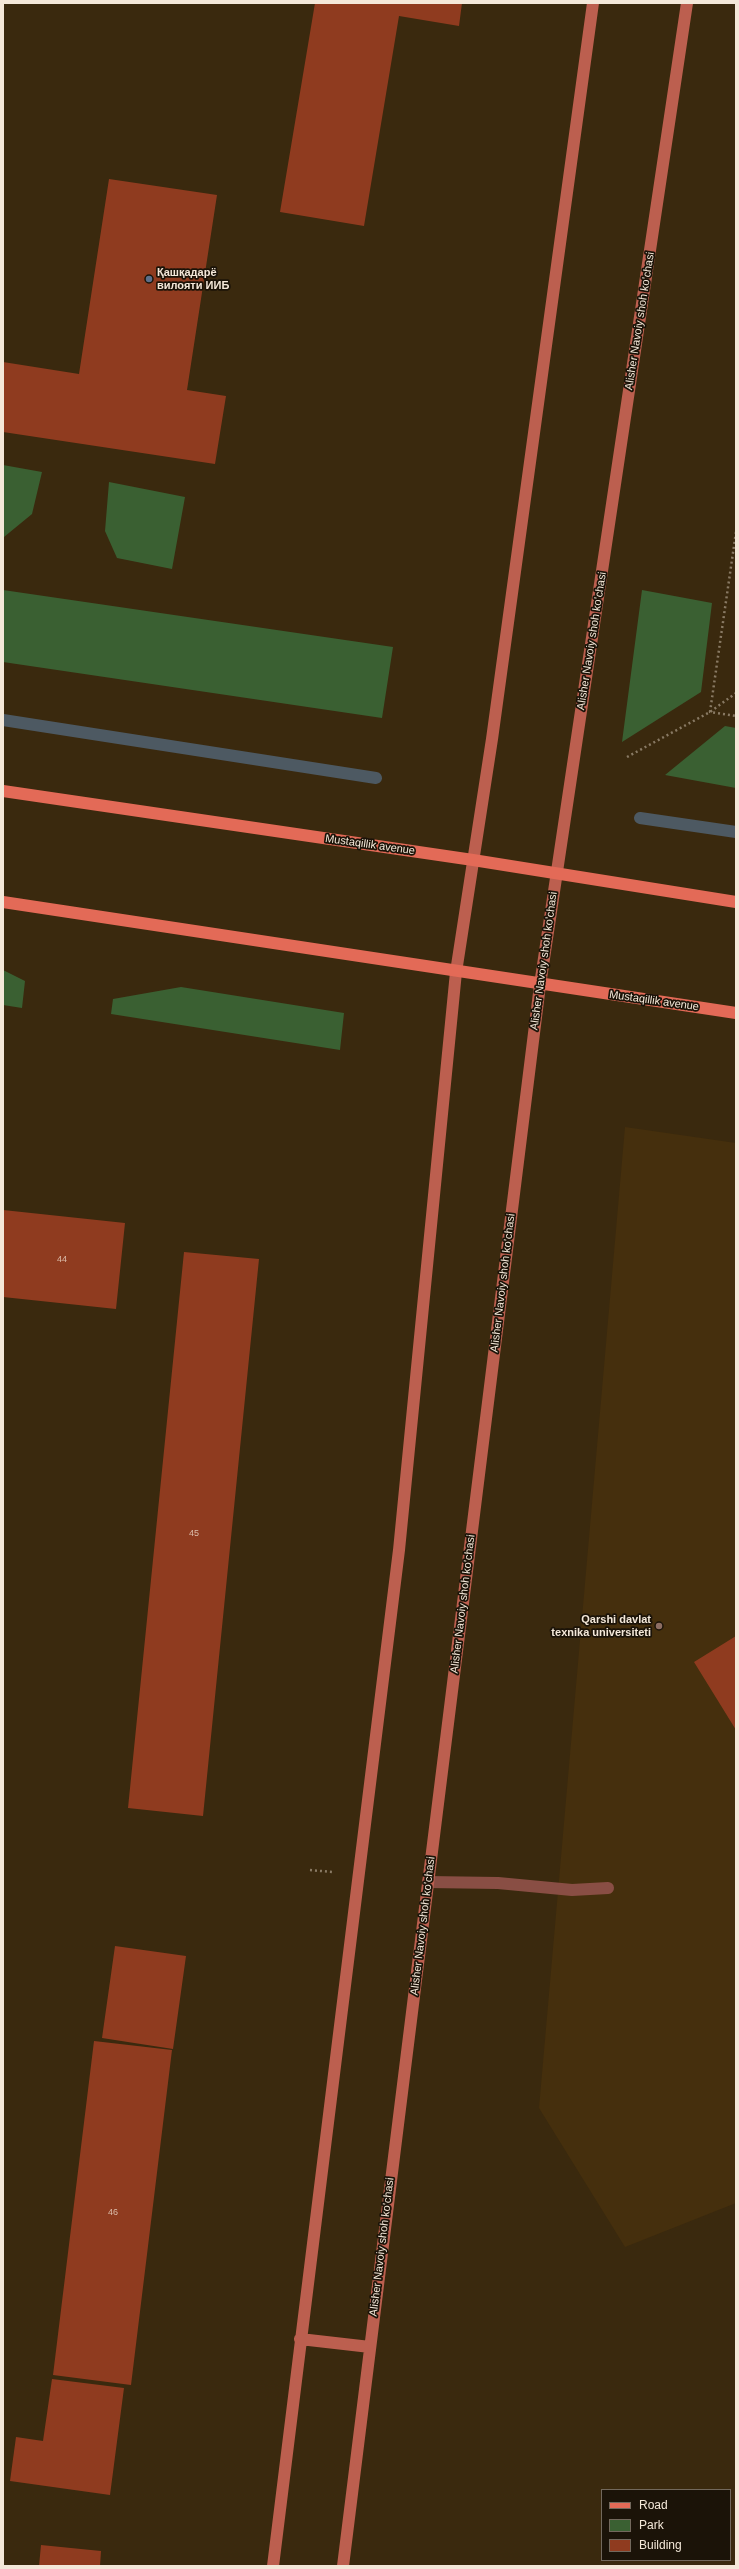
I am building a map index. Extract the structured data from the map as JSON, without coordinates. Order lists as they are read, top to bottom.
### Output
{
  "streets": {
    "main road": ["Alisher Navoiy shoh ko'chasi", "Mustaqillik avenue"]
  },
  "crossings": [
    ["Alisher Navoiy shoh ko'chasi", "Mustaqillik avenue"]
  ],
  "places": ["Қашқадарё вилояти ИИБ", "Qarshi davlat texnika universiteti"],
  "house_numbers": ["44", "45", "46"],
  "legend": ["Road", "Park", "Building"]
}
